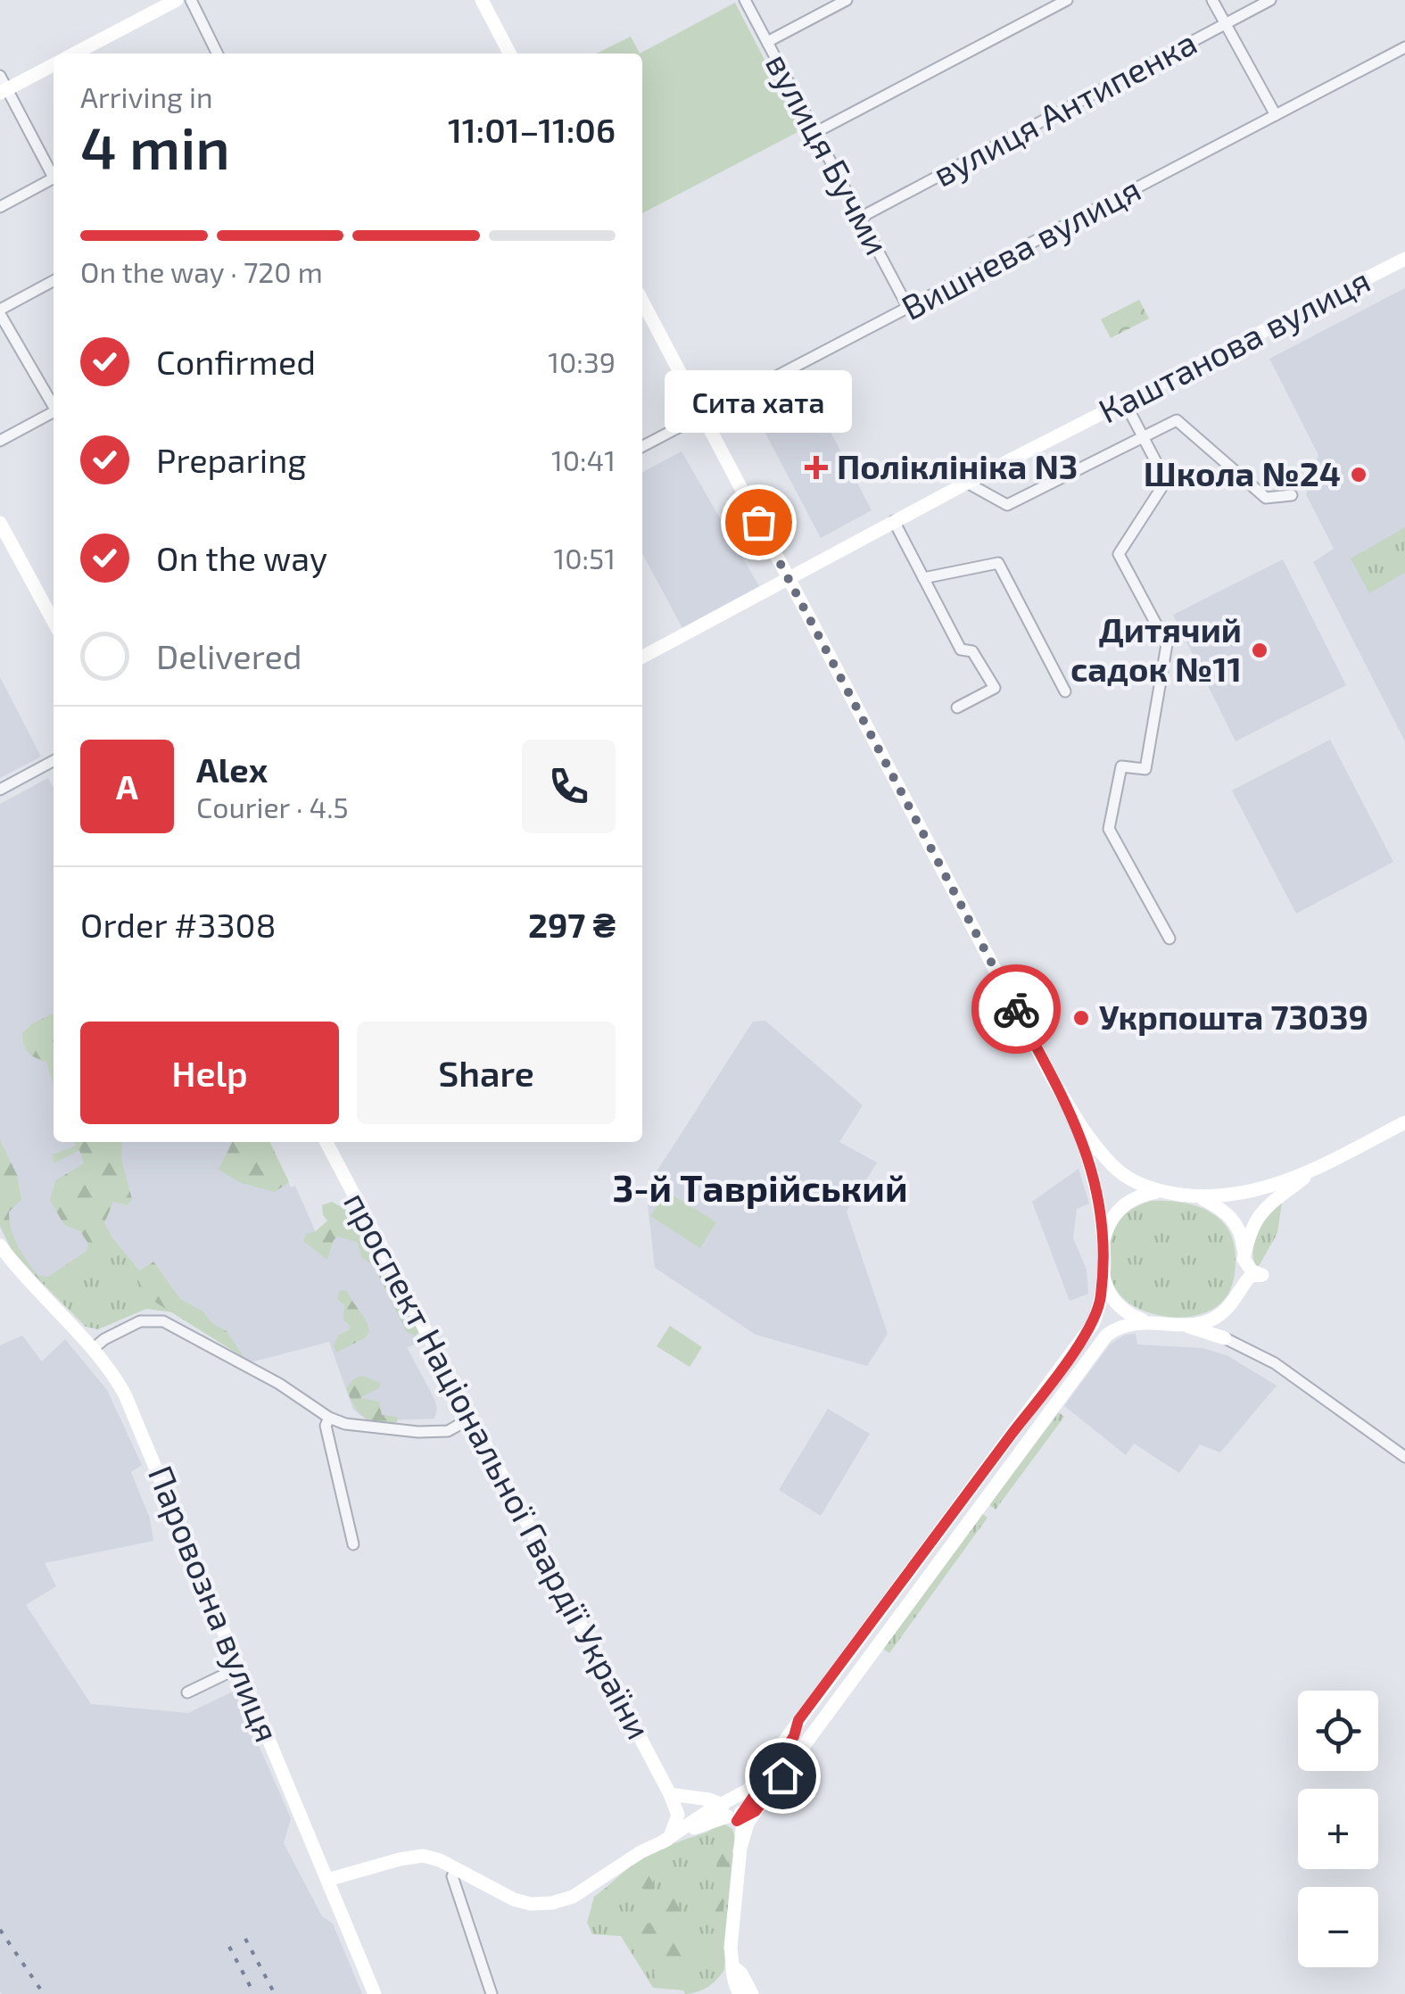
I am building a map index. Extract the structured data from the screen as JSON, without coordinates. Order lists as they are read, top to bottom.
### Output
{
  "streets": {
    "street": [
      "вулиця Антипенка",
      "вулиця Бучми",
      "Вишнева вулиця",
      "Каштанова вулиця",
      "проспект Національної Гвардії України",
      "Паровозна вулиця"
    ]
  },
  "crossings": [
    ["вулиця Антипенка", "вулиця Бучми"],
    ["вулиця Бучми", "Вишнева вулиця"]
  ],
  "districts": ["3-й Таврійський"],
  "places": {
    "health": ["Поліклініка N3"],
    "other": [
      "Школа №24",
      "Сита хата",
      "Дитячий садок №11",
      "Укрпошта 73039"
    ]
  },
  "page": {
    "heading": ["4 min", "Arriving in", "11:01–11:06"],
    "panel": [
      "Alex",
      "Courier · 4.5",
      "Order #3308",
      "297 ₴"
    ],
    "bar": "On the way · 720 m",
    "list": [
      ["Confirmed", "10:39"],
      ["Preparing", "10:41"],
      ["On the way", "10:51"],
      "Delivered"
    ],
    "bubble": "Сита хата",
    "round": "A",
    "buttons": ["Help", "Share"],
    "map_buttons": ["+", "−"]
  }
}
